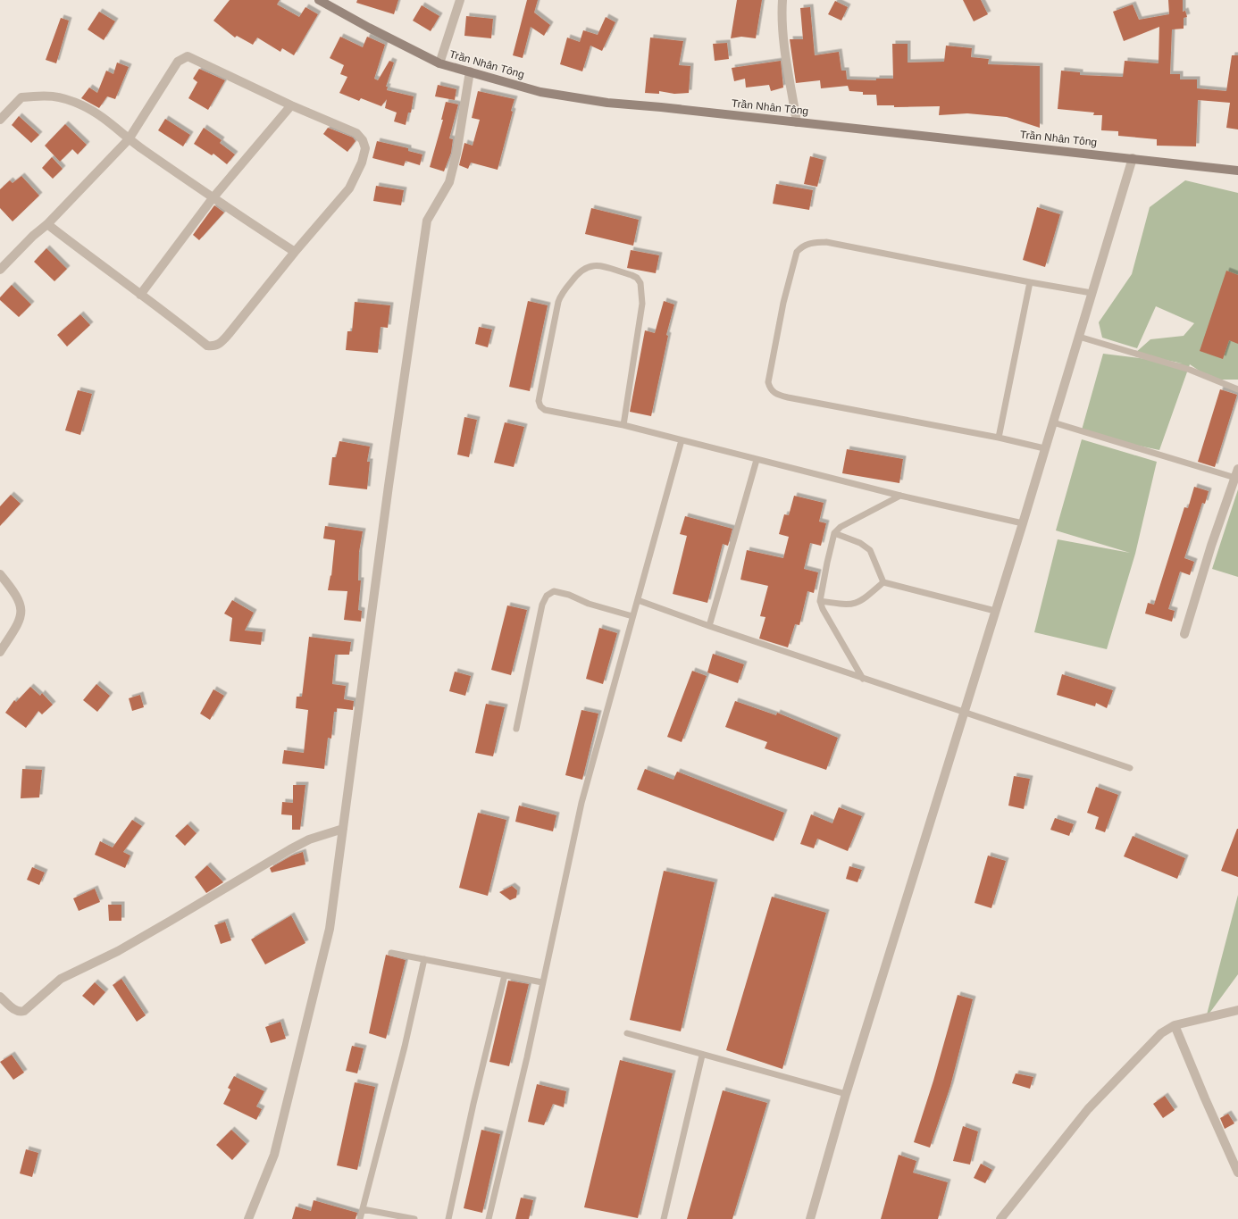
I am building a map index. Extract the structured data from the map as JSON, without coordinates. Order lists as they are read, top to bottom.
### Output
{
  "streets": {
    "street": ["Trần Nhân Tông"]
  }
}
